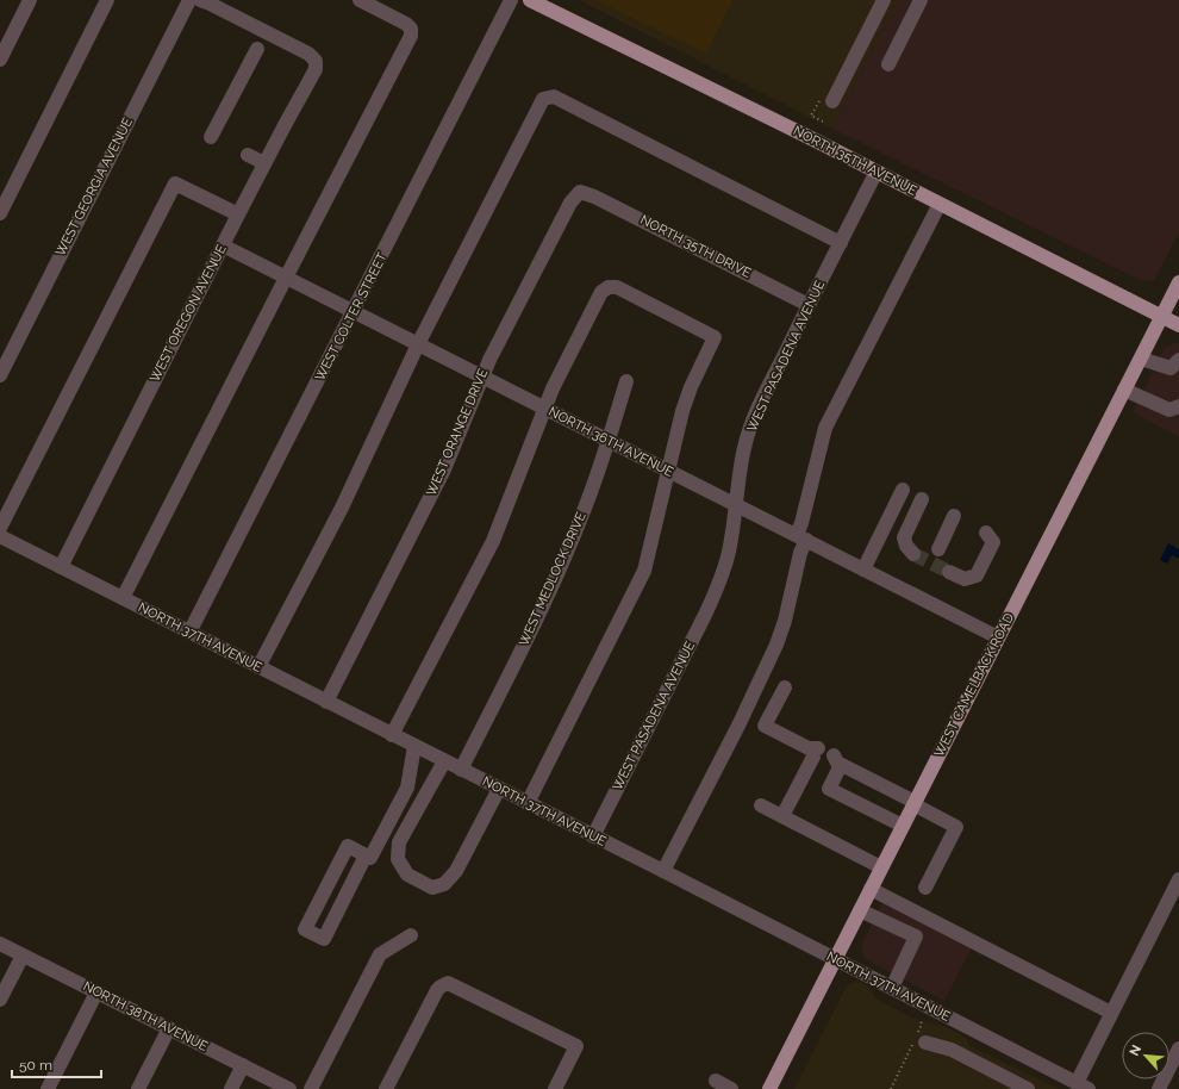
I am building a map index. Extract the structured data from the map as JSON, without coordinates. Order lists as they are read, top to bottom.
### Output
{
  "streets": {
    "main road": ["NORTH 35TH AVENUE", "WEST CAMELBACK ROAD"],
    "street": [
      "WEST GEORGIA AVENUE",
      "NORTH 35TH DRIVE",
      "WEST OREGON AVENUE",
      "WEST COLTER STREET",
      "WEST PASADENA AVENUE",
      "WEST ORANGE DRIVE",
      "NORTH 36TH AVENUE",
      "WEST MEDLOCK DRIVE",
      "NORTH 37TH AVENUE",
      "NORTH 38TH AVENUE"
    ]
  },
  "crossings": [
    ["NORTH 35TH AVENUE", "WEST PASADENA AVENUE"],
    ["NORTH 35TH AVENUE", "WEST CAMELBACK ROAD"],
    ["NORTH 35TH DRIVE", "WEST PASADENA AVENUE"],
    ["NORTH 35TH DRIVE", "WEST ORANGE DRIVE"],
    ["WEST OREGON AVENUE", "NORTH 36TH AVENUE"],
    ["WEST OREGON AVENUE", "NORTH 37TH AVENUE"],
    ["WEST COLTER STREET", "NORTH 36TH AVENUE"],
    ["WEST COLTER STREET", "NORTH 37TH AVENUE"],
    ["WEST PASADENA AVENUE", "NORTH 36TH AVENUE"],
    ["WEST PASADENA AVENUE", "NORTH 37TH AVENUE"],
    ["WEST ORANGE DRIVE", "NORTH 36TH AVENUE"],
    ["WEST ORANGE DRIVE", "NORTH 37TH AVENUE"],
    ["NORTH 36TH AVENUE", "WEST MEDLOCK DRIVE"],
    ["NORTH 36TH AVENUE", "WEST CAMELBACK ROAD"],
    ["WEST MEDLOCK DRIVE", "NORTH 37TH AVENUE"],
    ["NORTH 37TH AVENUE", "WEST CAMELBACK ROAD"]
  ],
  "scale_bar": "50 m",
  "north": "top left"
}
